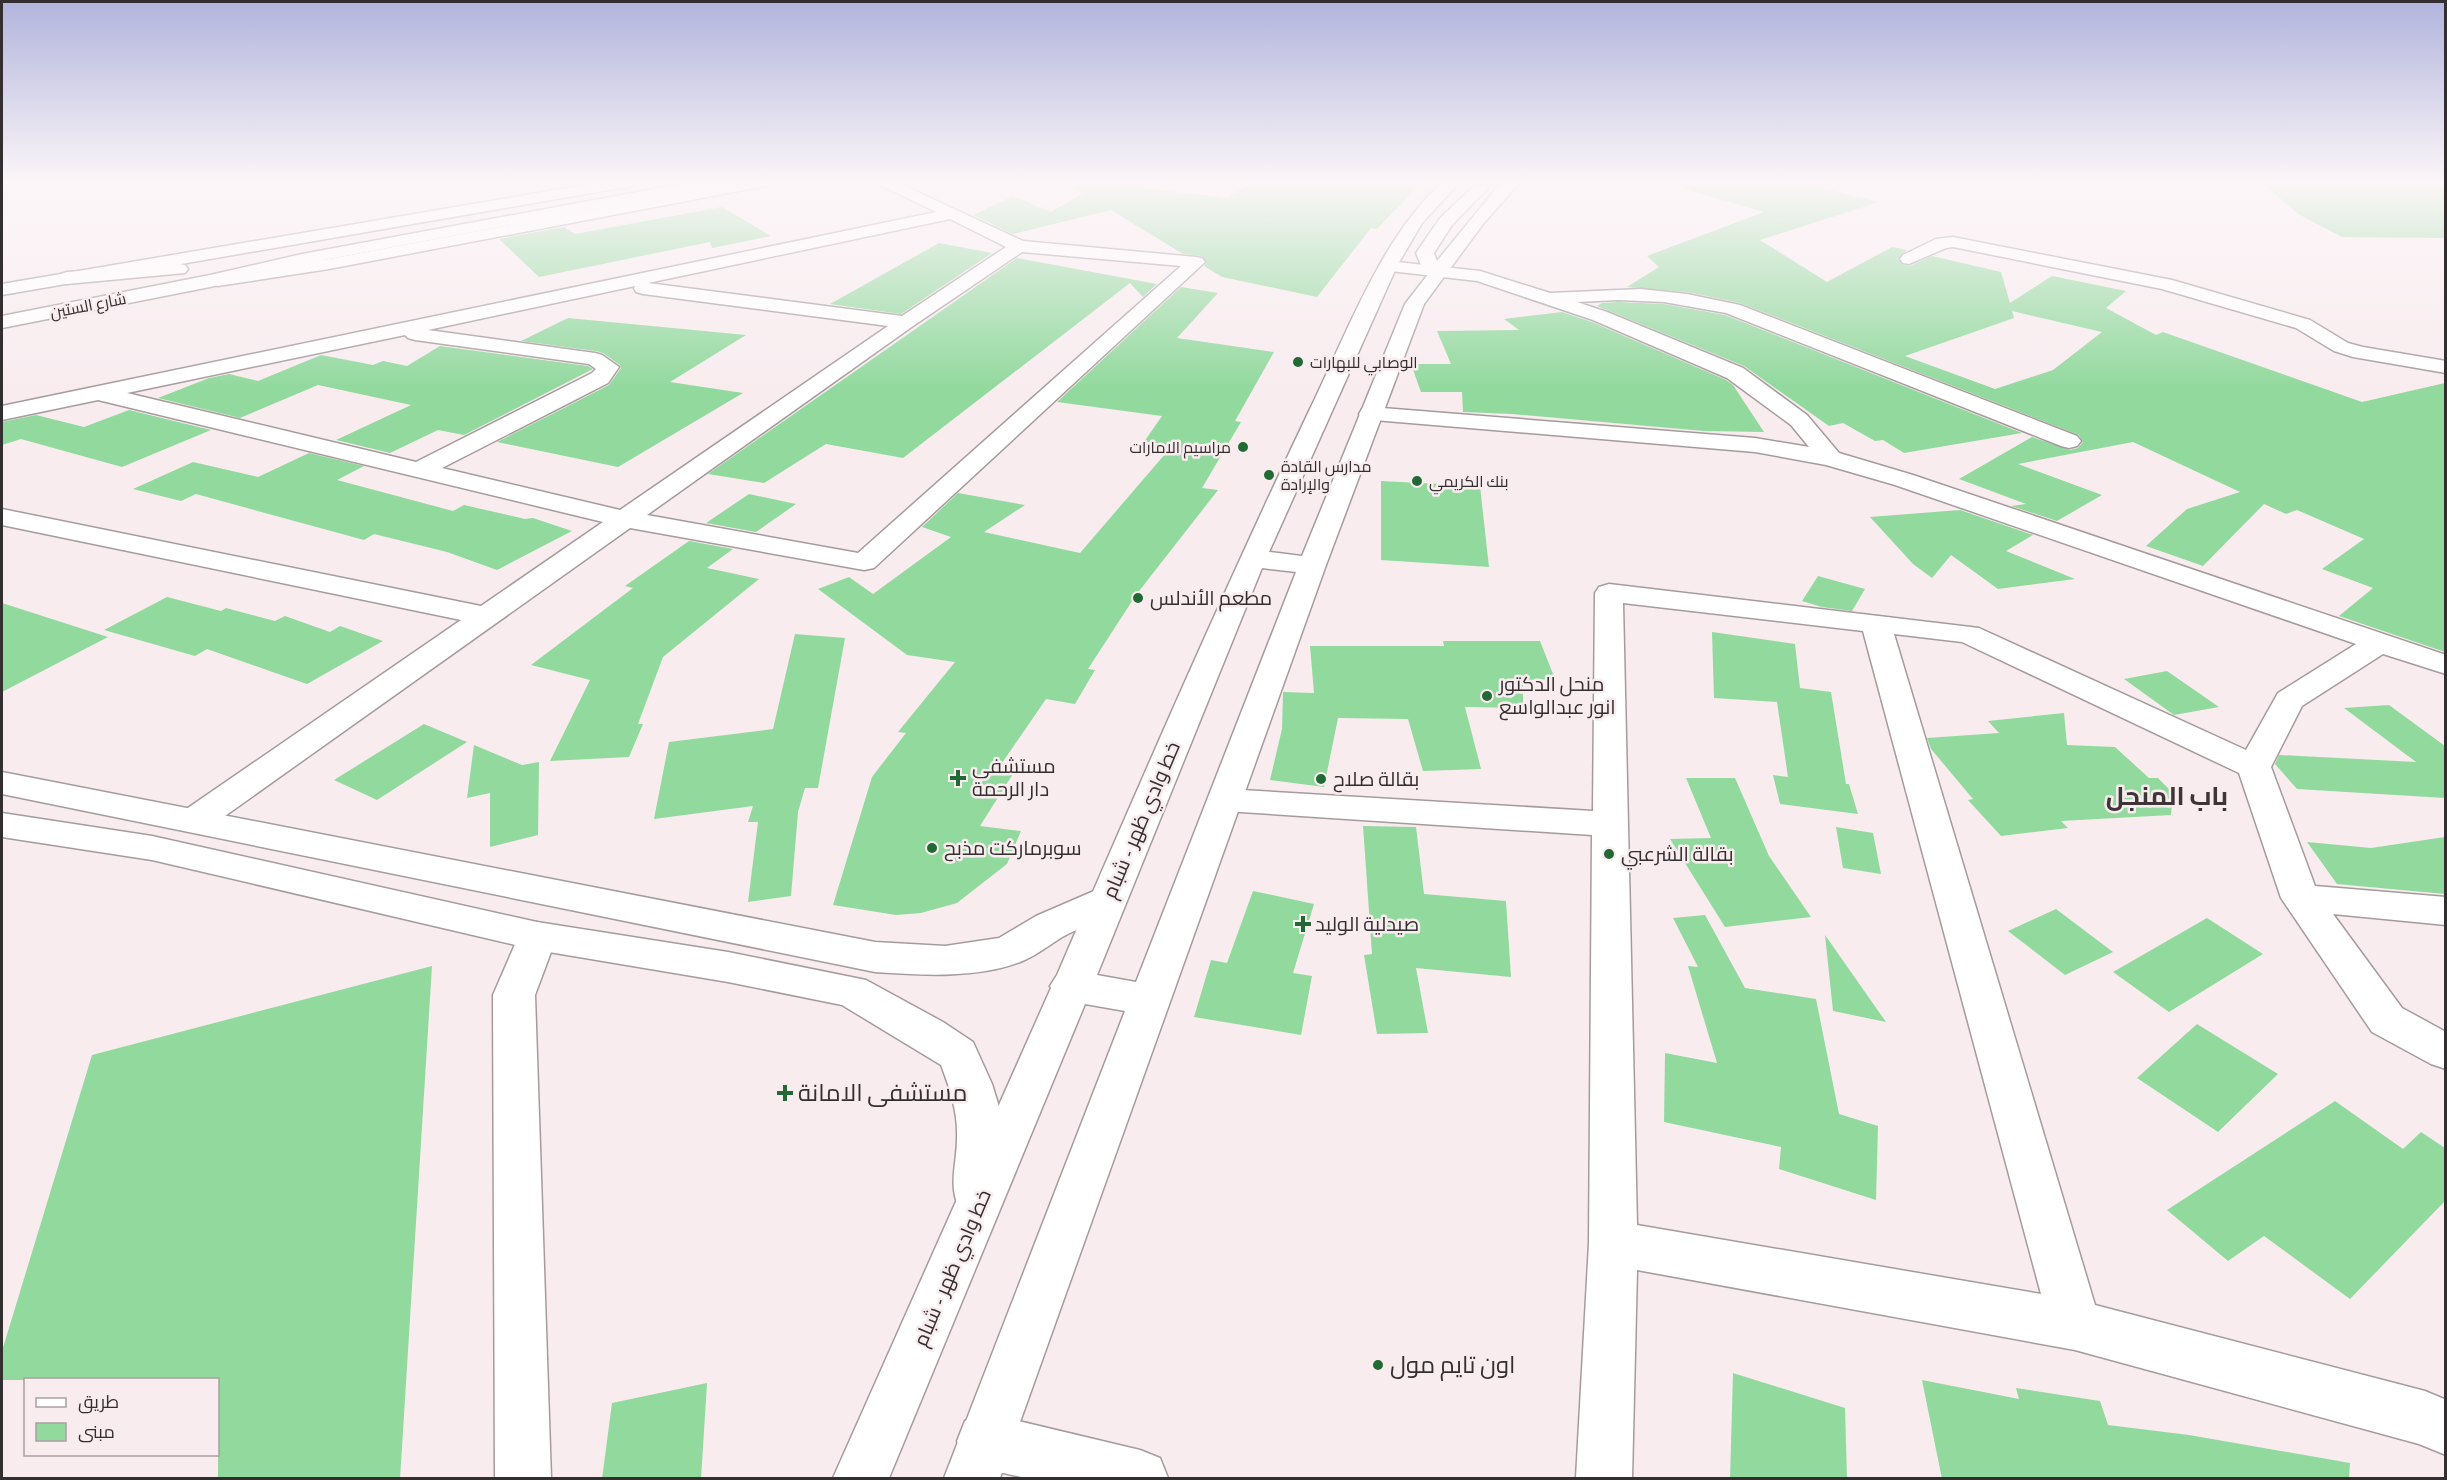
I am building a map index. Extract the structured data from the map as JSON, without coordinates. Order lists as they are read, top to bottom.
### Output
{
  "streets": {
    "main road": ["شارع الستين", "خط وادي ظهر - شبام"]
  },
  "districts": ["باب المنجل"],
  "places": {
    "other": [
      "الوصابي للبهارات",
      "مراسيم الامارات",
      "مدارس القادة والإرادة",
      "بنك الكريمي",
      "مطعم الأندلس",
      "منحل الدكتور انور عبدالواسع",
      "بقالة صلاح",
      "سوبرمارکت مذبح",
      "بقالة الشرعبي",
      "اون تايم مول"
    ],
    "health": ["مستشفى دار الرحمة", "صيدلية الوليد", "مستشفى الامانة"]
  },
  "legend": ["طريق", "مبنى"]
}
